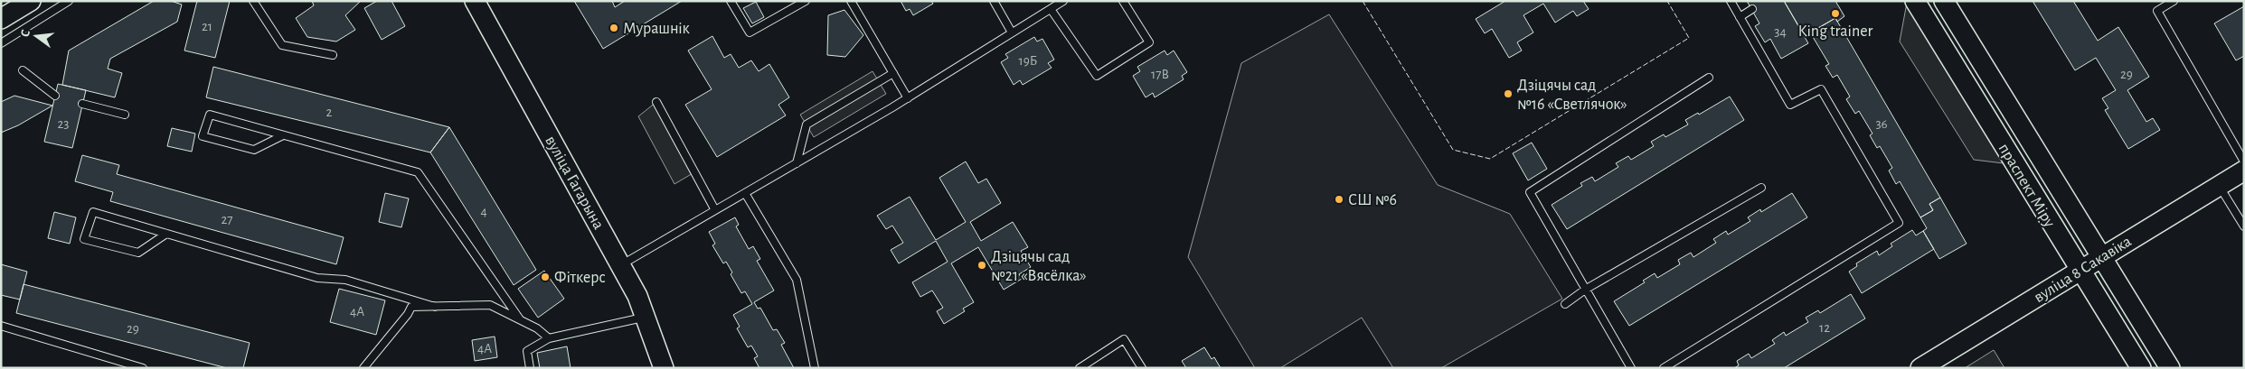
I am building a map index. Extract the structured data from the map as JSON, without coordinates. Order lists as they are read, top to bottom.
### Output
{
  "streets": {
    "main road": ["вуліца Гагарына", "праспект Міру", "вуліца 8 Сакавіка"]
  },
  "crossings": [
    ["праспект Міру", "вуліца 8 Сакавіка"]
  ],
  "places": [
    "King trainer",
    "Мурашнік",
    "Дзіцячы сад №16 «Светлячок»",
    "СШ №6",
    "Дзіцячы сад №21 «Вясёлка»",
    "Фіткерс"
  ],
  "house_numbers": [
    "21",
    "34",
    "19Б",
    "17В",
    "29",
    "2",
    "23",
    "36",
    "4",
    "27",
    "4А",
    "12",
    "29",
    "4А"
  ],
  "north": "left"
}
